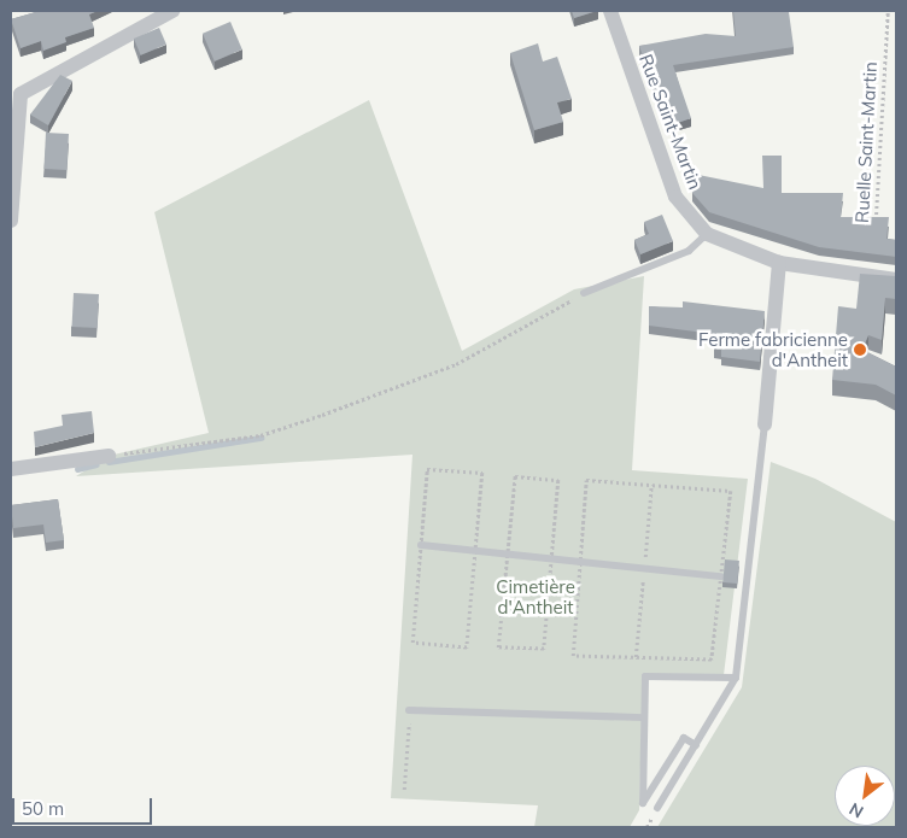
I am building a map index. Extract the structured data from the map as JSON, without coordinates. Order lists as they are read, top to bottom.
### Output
{
  "streets": {
    "street": ["Rue Saint-Martin"],
    "path": ["Ruelle Saint-Martin"]
  },
  "parks": ["Cimetière d'Antheit"],
  "places": ["Ferme fabricienne d'Antheit"],
  "scale_bar": "50 m",
  "north": "bottom left"
}
